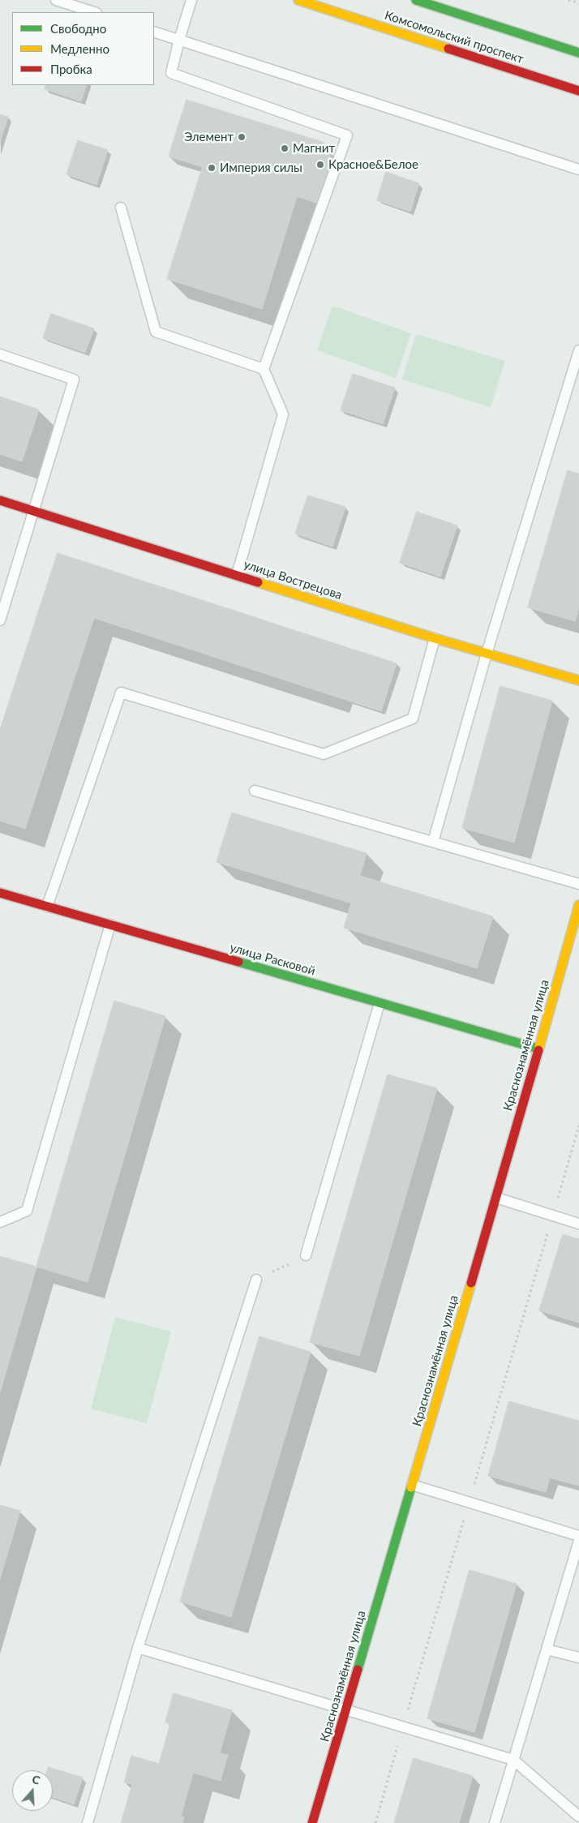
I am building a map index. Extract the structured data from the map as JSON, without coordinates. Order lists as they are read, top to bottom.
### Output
{
  "streets": {
    "street": [
      "Комсомольский проспект",
      "улица Вострецова",
      "улица Расковой",
      "Краснознамённая улица"
    ]
  },
  "crossings": [
    ["улица Расковой", "Краснознамённая улица"]
  ],
  "places": [
    "Элемент",
    "Магнит",
    "Красное&Белое",
    "Империя силы"
  ],
  "legend": ["Свободно", "Медленно", "Пробка"],
  "north": "top"
}
